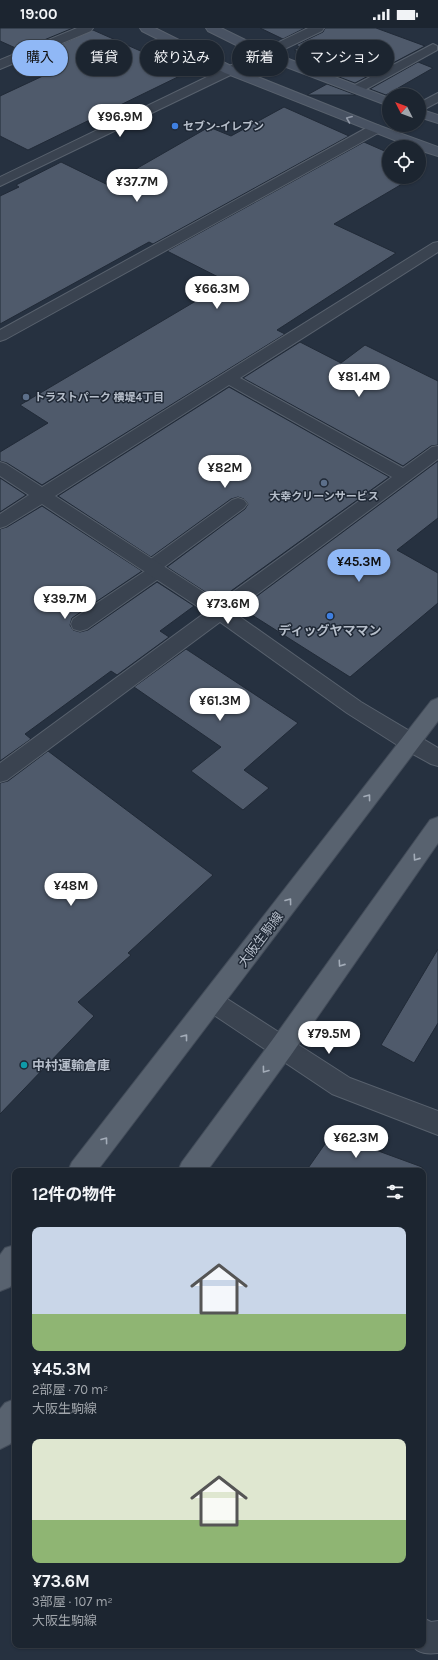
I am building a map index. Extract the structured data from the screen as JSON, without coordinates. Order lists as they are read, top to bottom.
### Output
{
  "streets": {
    "main road": ["大阪生駒線"]
  },
  "places": [
    "セブン-イレブン",
    "トラストパーク 横堤4丁目",
    "大幸クリーンサービス",
    "ディッグヤママン",
    "中村運輸倉庫"
  ],
  "north": "top left",
  "page": {
    "status": "19:00",
    "chip": [
      "購入",
      "賃貸",
      "絞り込み",
      "新着",
      "マンション"
    ],
    "price": [
      "¥96.9M",
      "¥37.7M",
      "¥66.3M",
      "¥81.4M",
      "¥82M",
      "¥45.3M",
      "¥39.7M",
      "¥73.6M",
      "¥61.3M",
      "¥48M",
      "¥79.5M",
      "¥62.3M"
    ],
    "heading": "12件の物件",
    "list": [
      {
        "name": "¥45.3M",
        "note": "2部屋 · 70 m² · 大阪生駒線"
      },
      {
        "name": "¥73.6M",
        "note": "3部屋 · 107 m² · 大阪生駒線"
      }
    ]
  }
}
